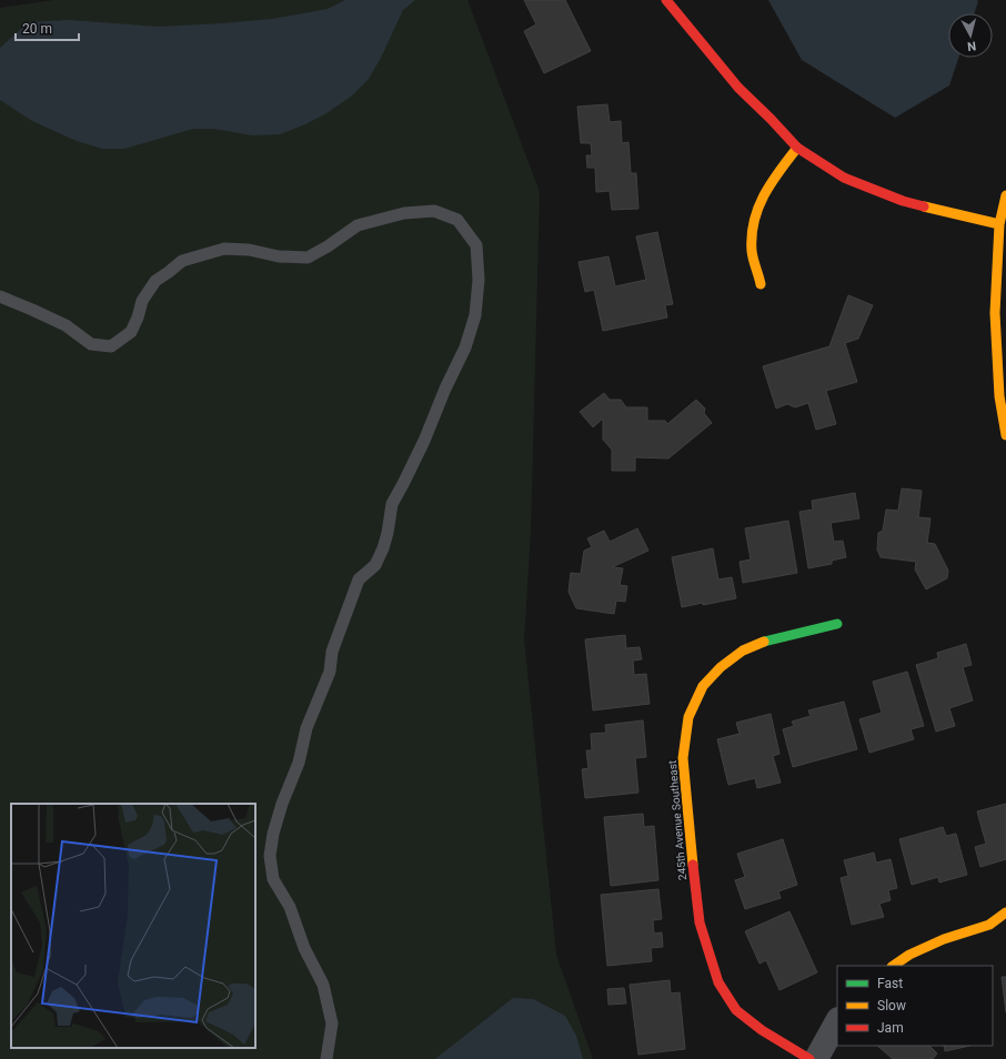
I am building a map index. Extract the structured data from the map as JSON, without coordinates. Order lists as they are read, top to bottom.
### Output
{
  "streets": {
    "street": ["245th Avenue Southeast"]
  },
  "legend": ["Fast", "Slow", "Jam"],
  "scale_bar": "20 m",
  "north": "bottom"
}
